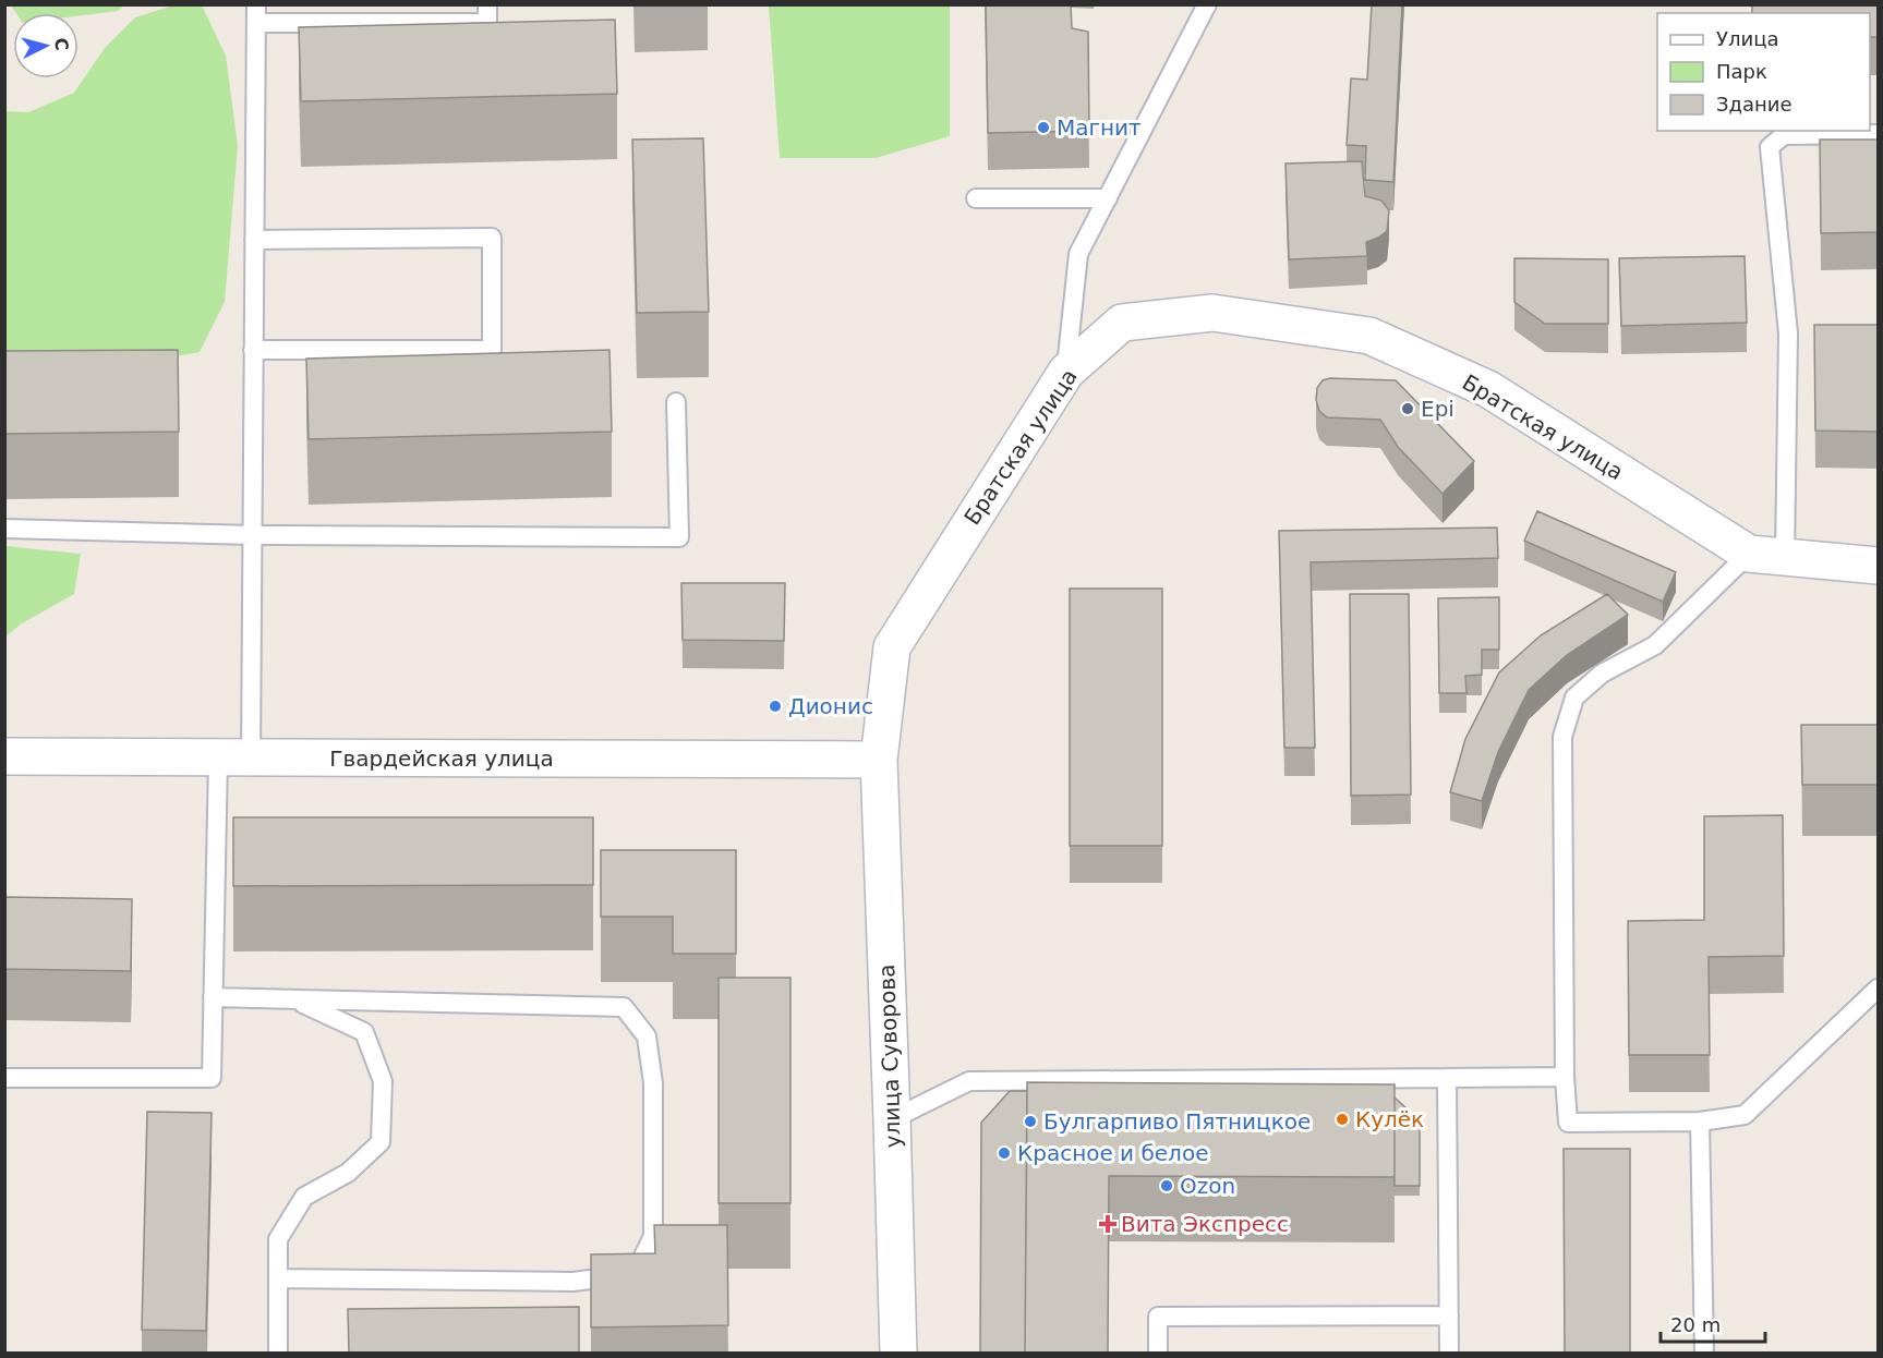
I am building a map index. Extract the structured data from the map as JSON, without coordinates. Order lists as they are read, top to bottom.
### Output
{
  "streets": {
    "street": ["Братская улица", "Гвардейская улица", "улица Суворова"]
  },
  "crossings": [
    ["Братская улица", "Гвардейская улица"],
    ["Братская улица", "улица Суворова"],
    ["Гвардейская улица", "улица Суворова"]
  ],
  "places": {
    "other": [
      "Магнит",
      "Epi",
      "Дионис",
      "Кулёк",
      "Булгарпиво Пятницкое",
      "Красное и белое",
      "Ozon"
    ],
    "health": ["Вита Экспресс"]
  },
  "legend": ["Улица", "Парк", "Здание"],
  "scale_bar": "20 m",
  "north": "right"
}
